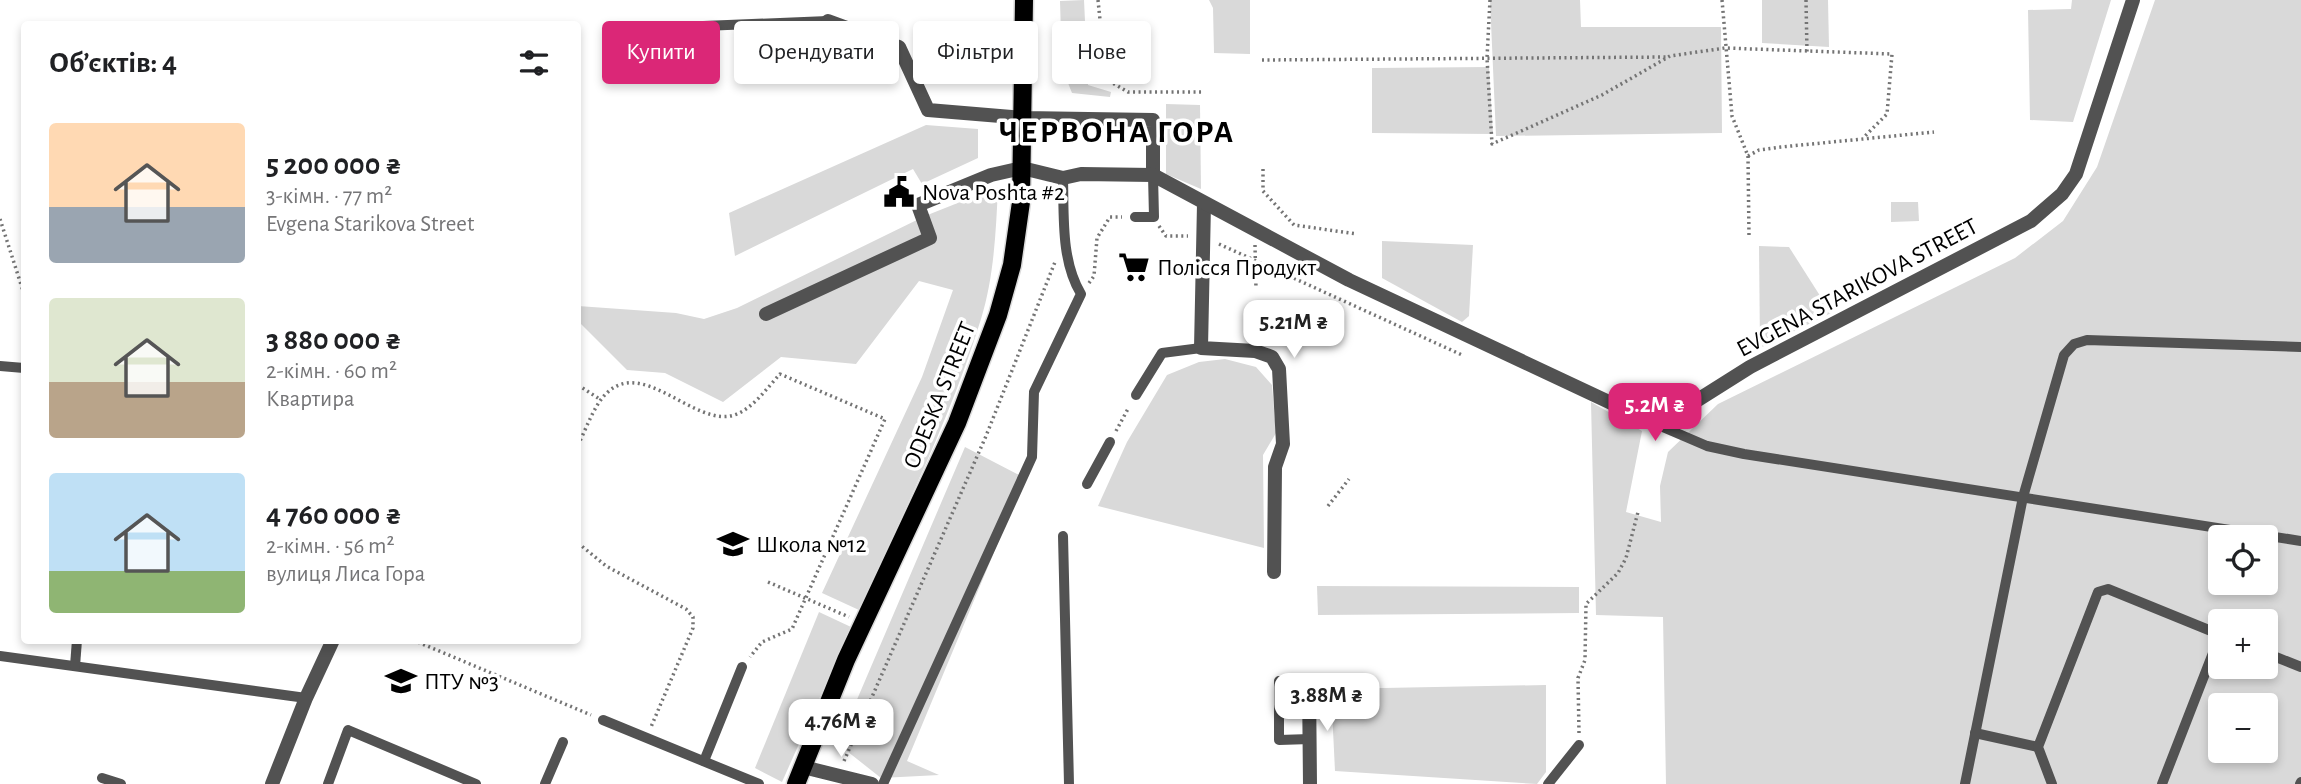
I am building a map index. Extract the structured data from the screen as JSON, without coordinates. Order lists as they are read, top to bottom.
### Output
{
  "streets": {
    "main road": ["ODESKA STREET"],
    "street": ["EVGENA STARIKOVA STREET"]
  },
  "districts": ["ЧЕРВОНА ГОРА"],
  "places": {
    "public building": ["Nova Poshta #2"],
    "supermarket": ["Полісся Продукт"],
    "school or university": ["Школа №12", "ПТУ №3"]
  },
  "page": {
    "chip": [
      "Купити",
      "Орендувати",
      "Фільтри",
      "Нове"
    ],
    "heading": "Об’єктів: 4",
    "list": [
      {
        "name": "5 200 000 ₴",
        "note": "3-кімн. · 77 m² · Evgena Starikova Street"
      },
      {
        "name": "3 880 000 ₴",
        "note": "2-кімн. · 60 m² · Квартира"
      },
      {
        "name": "4 760 000 ₴",
        "note": "2-кімн. · 56 m² · вулиця Лиса Гора"
      }
    ],
    "price": [
      "5.21M ₴",
      "5.2M ₴",
      "3.88M ₴",
      "4.76M ₴"
    ],
    "map_buttons": ["+", "−"]
  }
}
